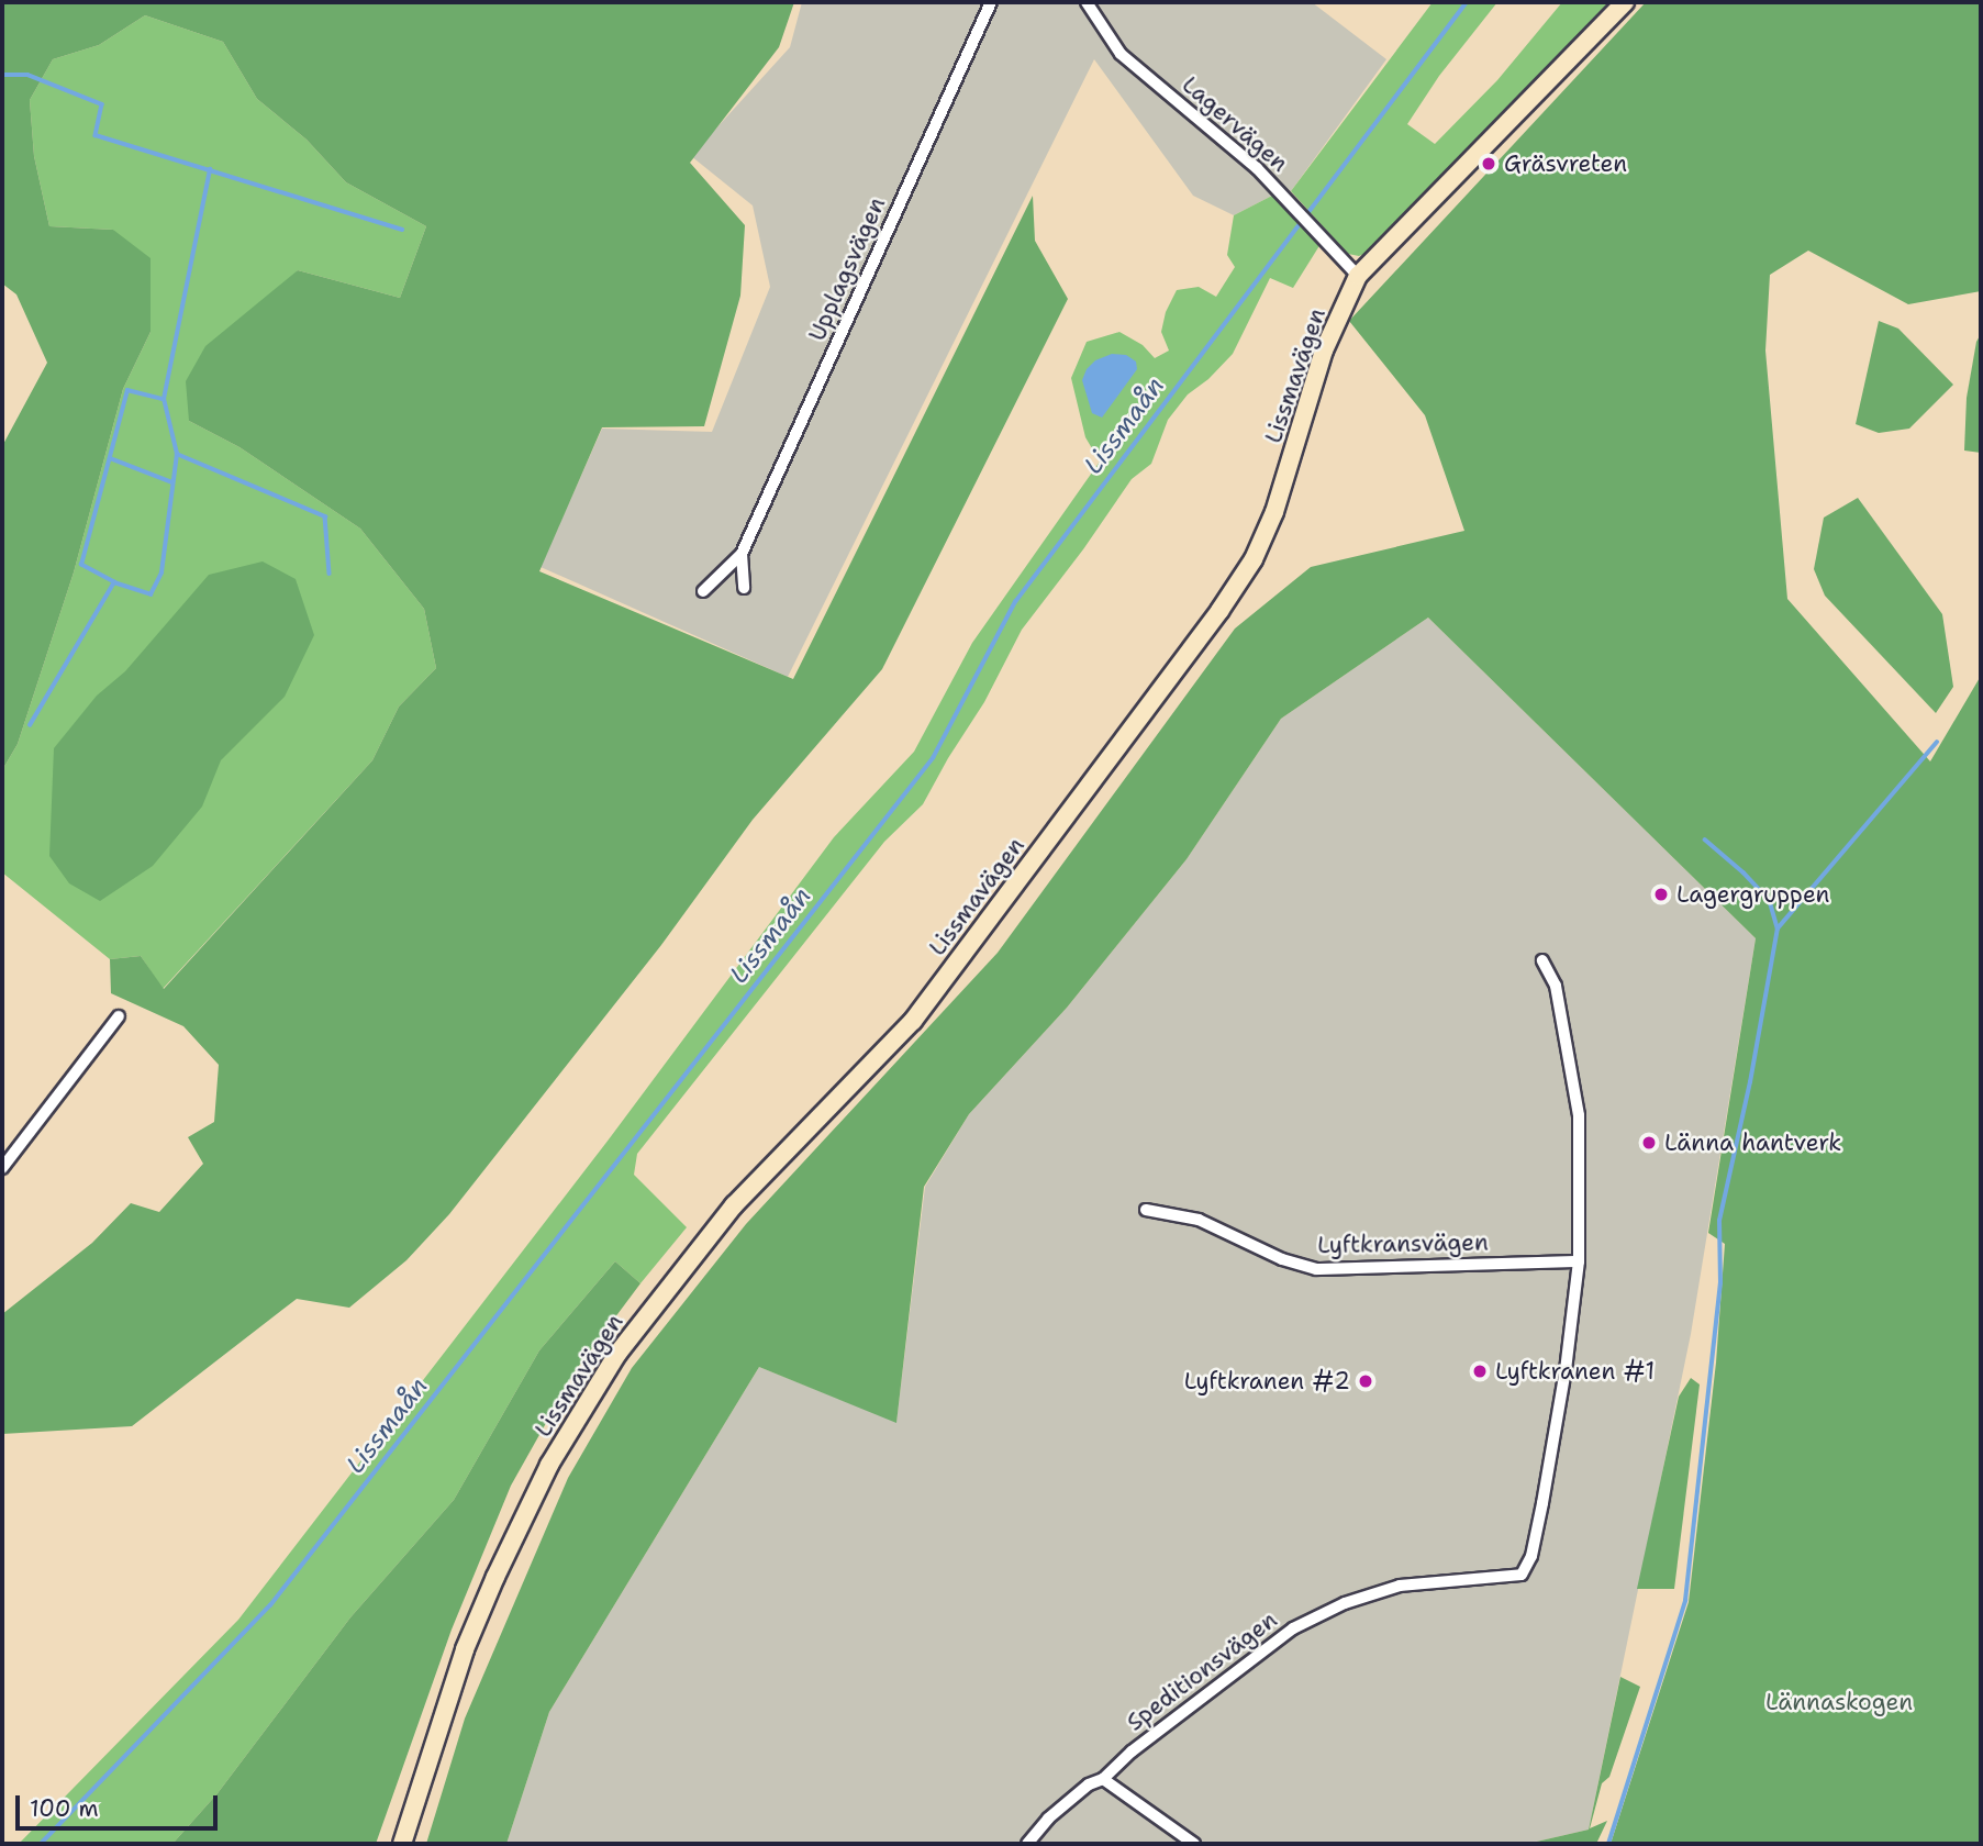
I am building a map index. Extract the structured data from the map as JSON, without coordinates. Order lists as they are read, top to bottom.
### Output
{
  "streets": {
    "street": [
      "Lagervägen",
      "Upplagsvägen",
      "Lissmavägen",
      "Lyftkransvägen",
      "Speditionsvägen"
    ]
  },
  "crossings": [
    ["Lagervägen", "Lissmavägen"],
    ["Lyftkransvägen", "Speditionsvägen"]
  ],
  "water": ["Lissmaån"],
  "parks": ["Lännaskogen"],
  "places": [
    "Gräsvreten",
    "Lagergruppen",
    "Länna hantverk",
    "Lyftkranen #1",
    "Lyftkranen #2"
  ],
  "scale_bar": "100 m"
}
